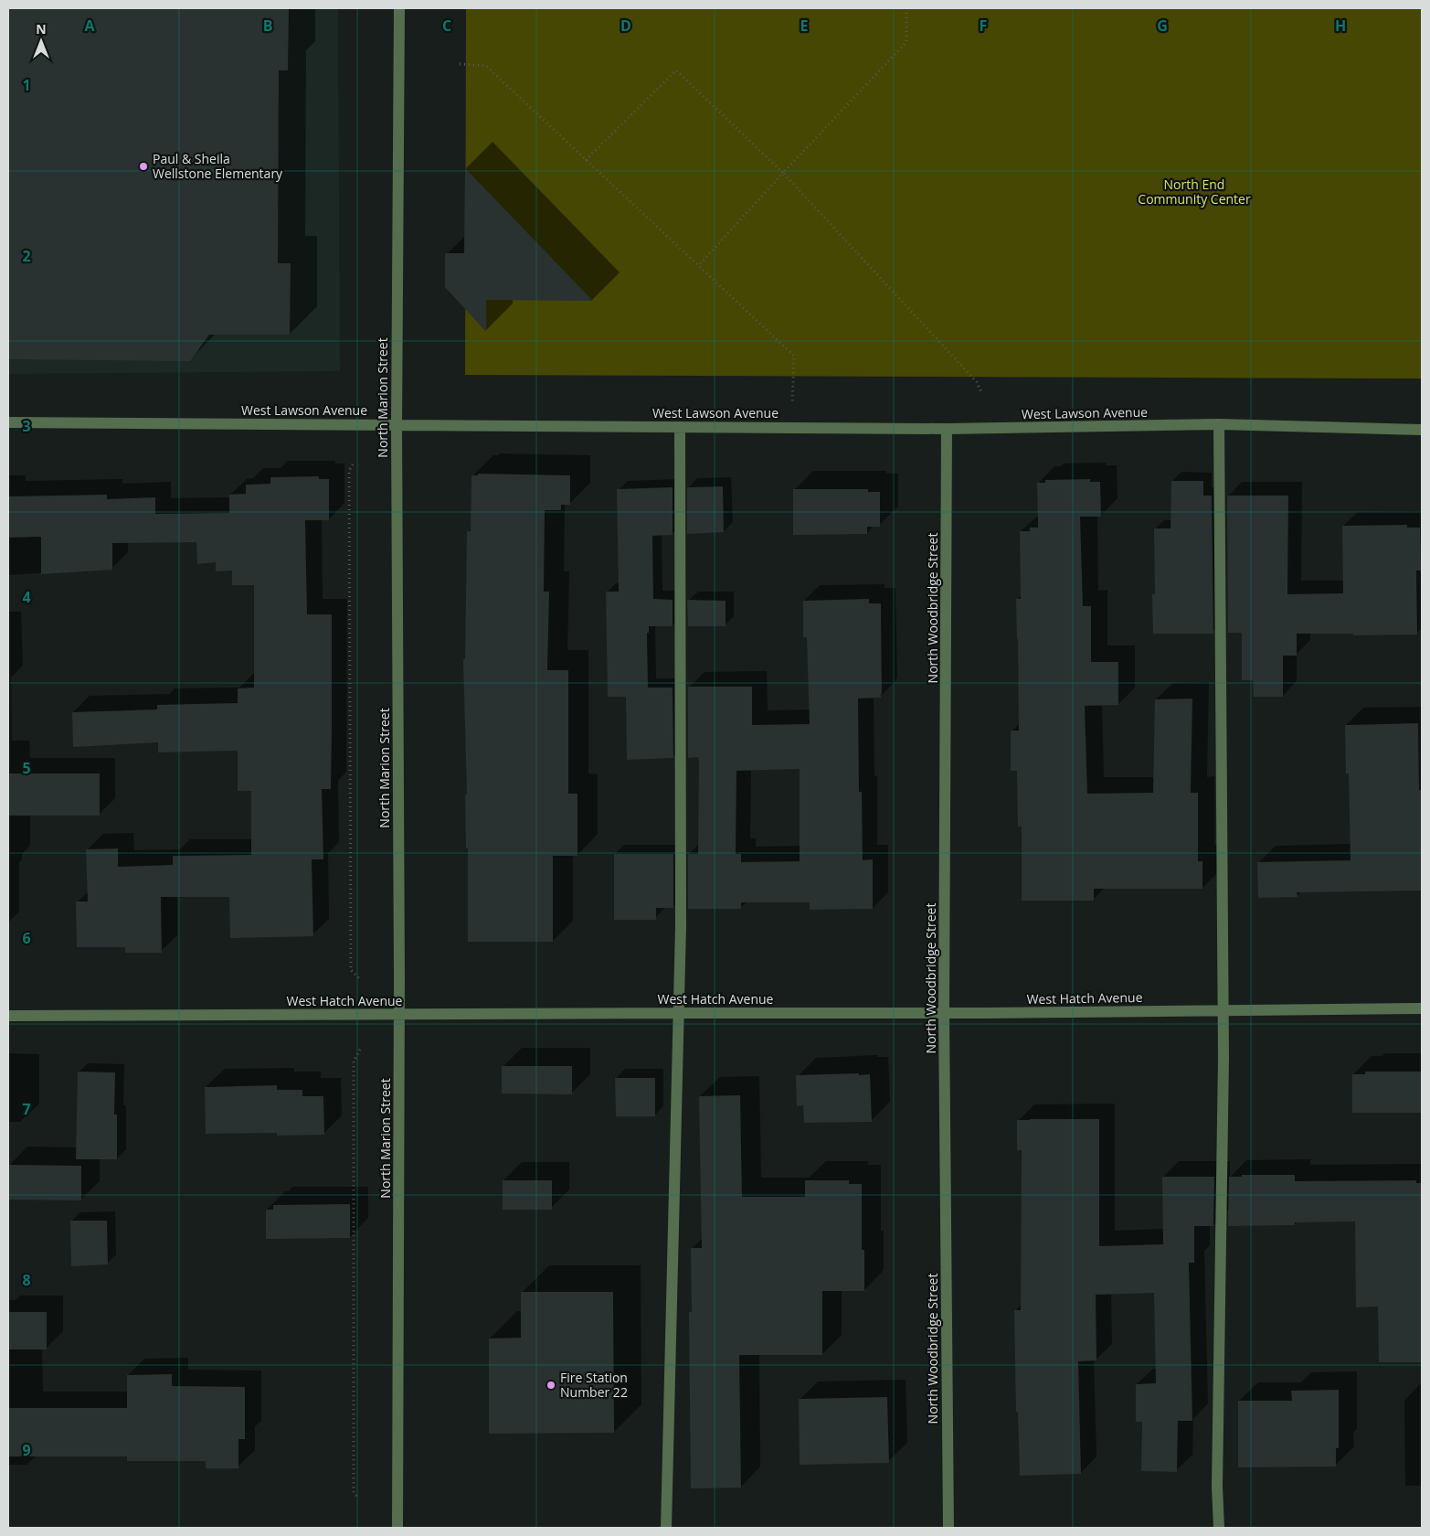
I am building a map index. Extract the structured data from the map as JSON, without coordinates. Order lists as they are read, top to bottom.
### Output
{
  "streets": {
    "street": [
      "North Marion Street",
      "West Lawson Avenue",
      "North Woodbridge Street",
      "West Hatch Avenue"
    ]
  },
  "crossings": [
    ["North Marion Street", "West Lawson Avenue"],
    ["North Marion Street", "West Hatch Avenue"],
    ["West Lawson Avenue", "North Woodbridge Street"],
    ["North Woodbridge Street", "West Hatch Avenue"]
  ],
  "parks": ["North End Community Center"],
  "places": ["Paul & Sheila Wellstone Elementary", "Fire Station Number 22"],
  "north": "top",
  "grid": {
    "columns": [
      "A",
      "B",
      "C",
      "D",
      "E",
      "F",
      "G",
      "H"
    ],
    "rows": [
      "1",
      "2",
      "3",
      "4",
      "5",
      "6",
      "7",
      "8",
      "9"
    ]
  }
}
